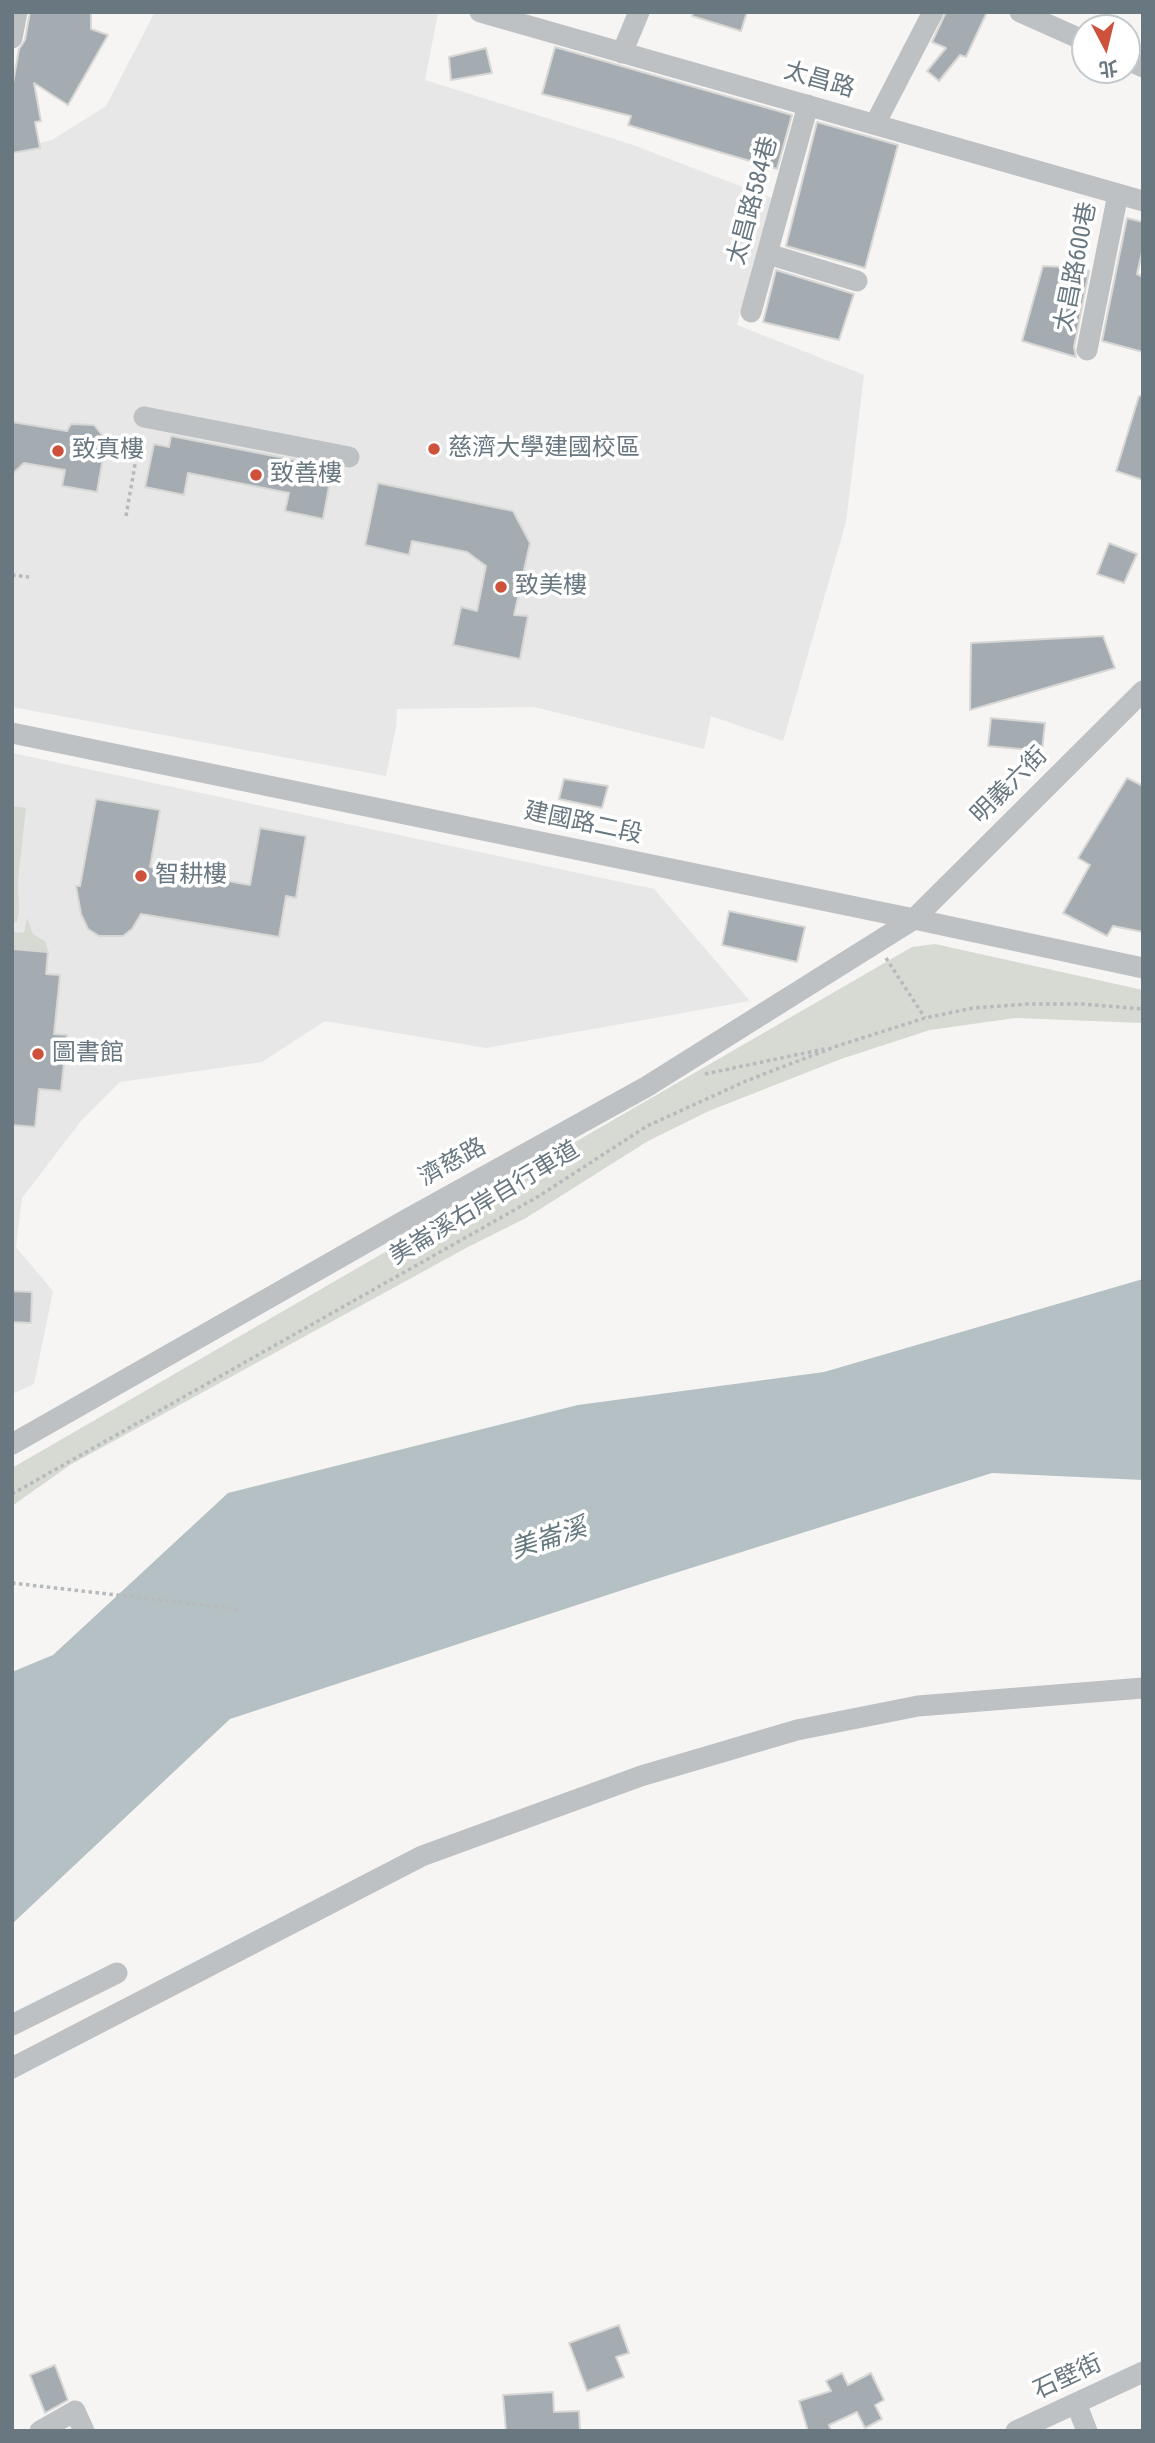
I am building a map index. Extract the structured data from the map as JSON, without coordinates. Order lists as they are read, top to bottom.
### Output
{
  "streets": {
    "street": [
      "太昌路",
      "太昌路584巷",
      "太昌路600巷",
      "明義六街",
      "建國路二段",
      "濟慈路",
      "石壁街"
    ],
    "path": ["美崙溪右岸自行車道"]
  },
  "crossings": [
    ["太昌路", "太昌路584巷"],
    ["太昌路", "太昌路600巷"],
    ["明義六街", "建國路二段"],
    ["明義六街", "濟慈路"],
    ["建國路二段", "濟慈路"]
  ],
  "water": ["美崙溪"],
  "places": [
    "慈濟大學建國校區",
    "致真樓",
    "致善樓",
    "致美樓",
    "智耕樓",
    "圖書館"
  ],
  "north": "bottom"
}
